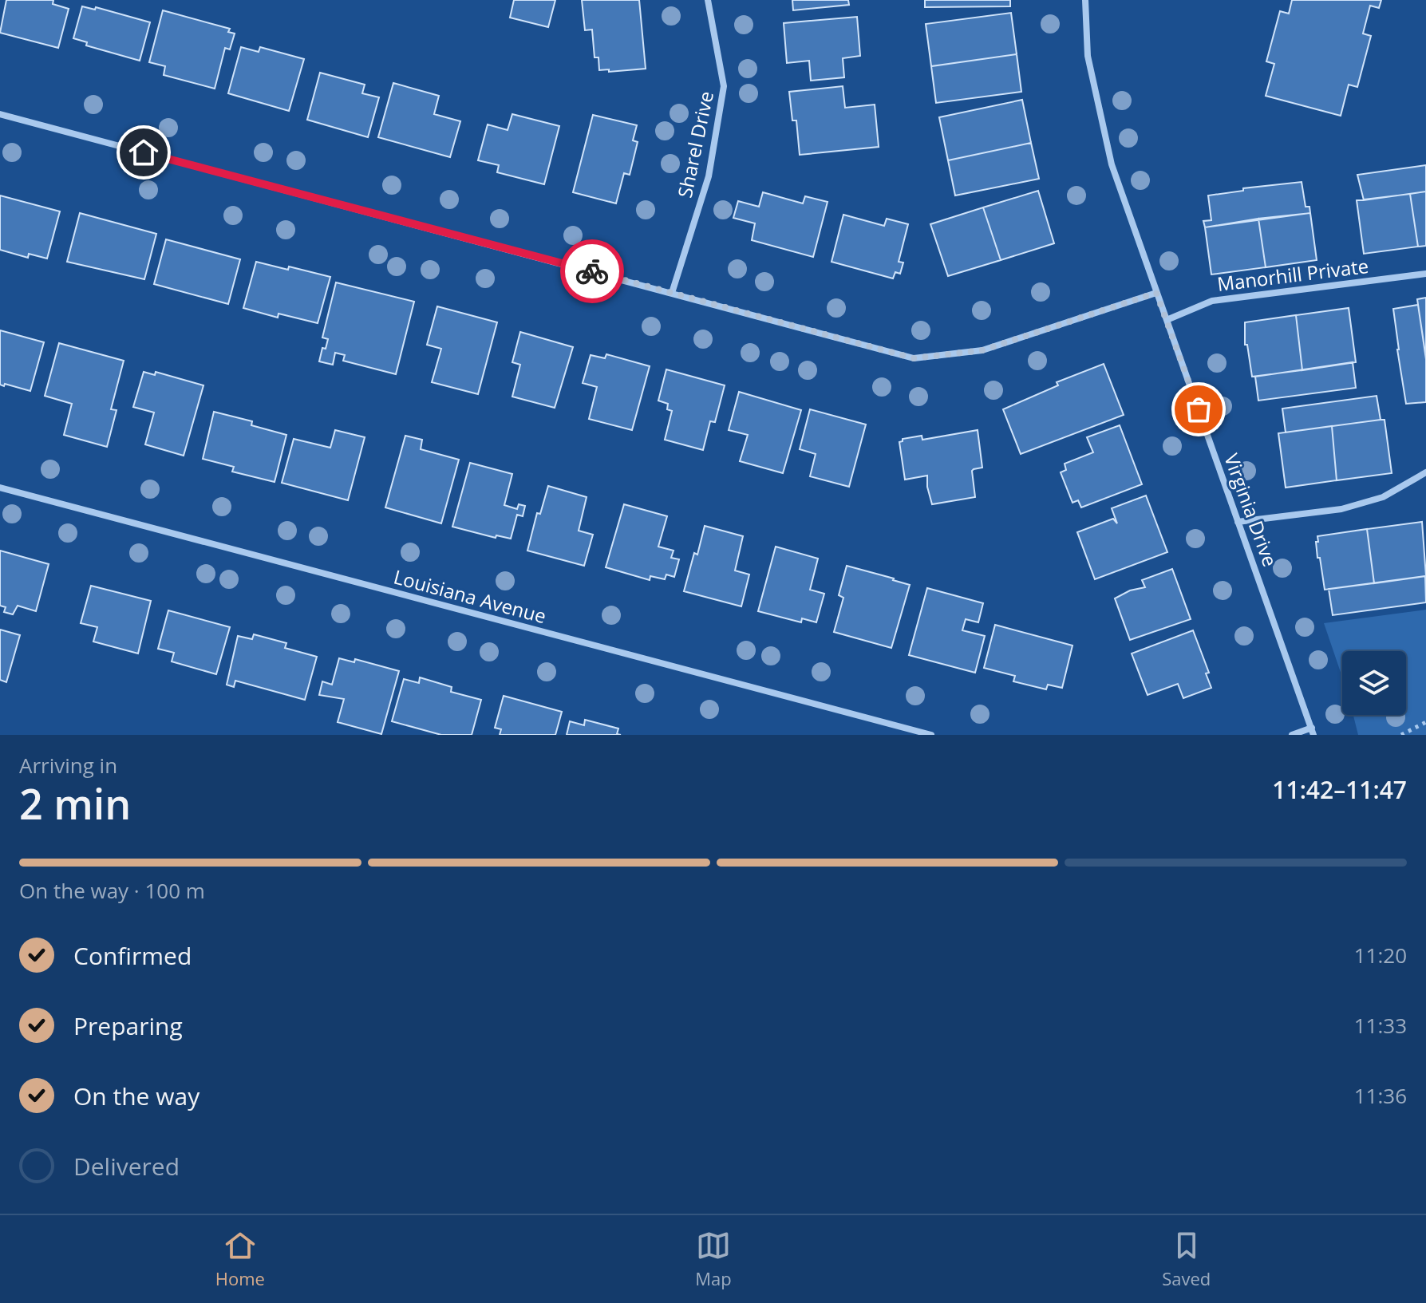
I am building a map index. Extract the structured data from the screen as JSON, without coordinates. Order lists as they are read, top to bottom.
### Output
{
  "streets": {
    "street": [
      "Sharel Drive",
      "Manorhill Private",
      "Virginia Drive",
      "Louisiana Avenue"
    ]
  },
  "crossings": [
    ["Manorhill Private", "Virginia Drive"]
  ],
  "page": {
    "heading": ["2 min", "Arriving in", "11:42–11:47"],
    "bar": "On the way · 100 m",
    "list": [
      ["Confirmed", "11:20"],
      ["Preparing", "11:33"],
      ["On the way", "11:36"],
      "Delivered"
    ],
    "tabs": ["Home", "Map", "Saved"]
  }
}
